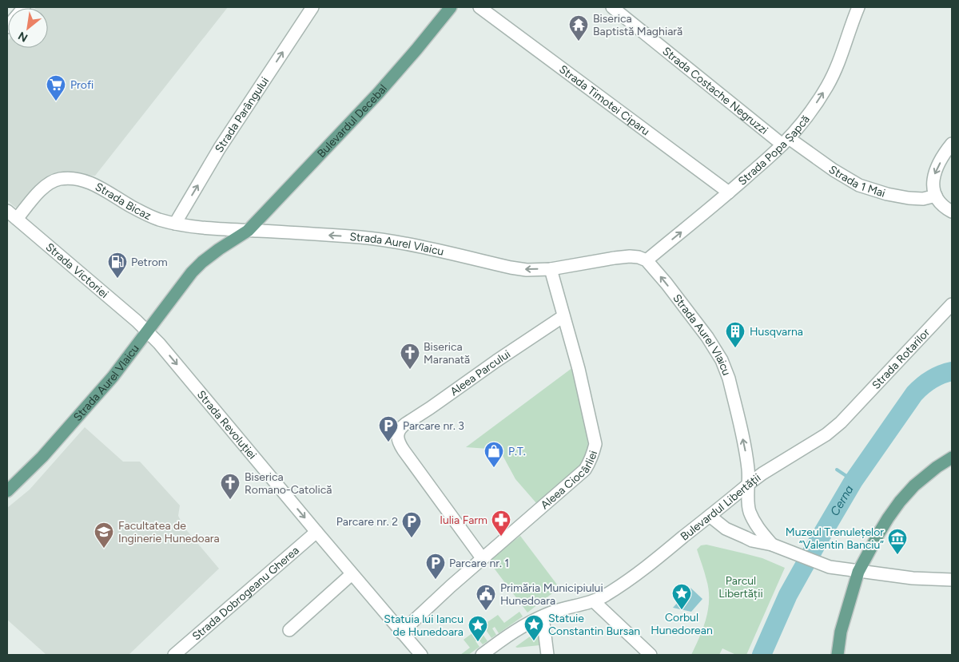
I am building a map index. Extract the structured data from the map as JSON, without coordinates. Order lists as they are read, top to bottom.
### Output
{
  "streets": {
    "main road": ["Bulevardul Decebal", "Strada Aurel Vlaicu"],
    "street": [
      "Strada Costache Negruzzi",
      "Strada Timotei Ciparu",
      "Strada Parângului",
      "Strada Popa Șapcă",
      "Strada 1 Mai",
      "Strada Bicaz",
      "Strada Victoriei",
      "Strada Rotarilor",
      "Aleea Parcului",
      "Strada Revoluției",
      "Aleea Ciocârliei",
      "Bulevardul Libertății",
      "Strada Dobrogeanu Gherea"
    ]
  },
  "crossings": [
    ["Strada Costache Negruzzi", "Strada Popa Șapcă"],
    ["Strada Costache Negruzzi", "Strada 1 Mai"],
    ["Strada Timotei Ciparu", "Strada Popa Șapcă"],
    ["Strada Parângului", "Strada Bicaz"],
    ["Bulevardul Decebal", "Strada Bicaz"],
    ["Bulevardul Decebal", "Strada Aurel Vlaicu"],
    ["Strada Popa Șapcă", "Strada 1 Mai"],
    ["Strada Popa Șapcă", "Strada Aurel Vlaicu"],
    ["Strada Bicaz", "Strada Aurel Vlaicu"],
    ["Strada Bicaz", "Strada Victoriei"],
    ["Strada Aurel Vlaicu", "Strada Victoriei"],
    ["Strada Aurel Vlaicu", "Strada Revoluției"],
    ["Strada Aurel Vlaicu", "Aleea Ciocârliei"],
    ["Strada Aurel Vlaicu", "Bulevardul Libertății"],
    ["Strada Victoriei", "Strada Revoluției"],
    ["Strada Rotarilor", "Bulevardul Libertății"],
    ["Aleea Parcului", "Aleea Ciocârliei"],
    ["Strada Revoluției", "Aleea Ciocârliei"],
    ["Strada Revoluției", "Strada Dobrogeanu Gherea"]
  ],
  "one_way": [
    "Strada Parângului",
    "Strada Popa Șapcă",
    "Strada Aurel Vlaicu",
    "Strada Revoluției"
  ],
  "water": ["Cerna"],
  "parks": ["Parcul Libertății"],
  "places": {
    "temple": ["Biserica Baptistă Maghiară"],
    "supermarket": ["Profi"],
    "fuel station": ["Petrom"],
    "building": ["Husqvarna"],
    "church": ["Biserica Maranată", "Biserica Romano-Catolică"],
    "parking": ["Parcare nr. 3", "Parcare nr. 2", "Parcare nr. 1"],
    "shop": ["P.T."],
    "pharmacy": ["Iulia Farm"],
    "school or university": ["Facultatea de Inginerie Hunedoara"],
    "museum": ["Muzeul Trenulețelor ”Valentin Banciu”"],
    "place": ["Corbul Hunedorean", "Statuie Constantin Bursan", "Statuia lui Iancu de Hunedoara"],
    "public building": ["Primăria Municipiului Hunedoara"]
  },
  "north": "bottom left"
}
